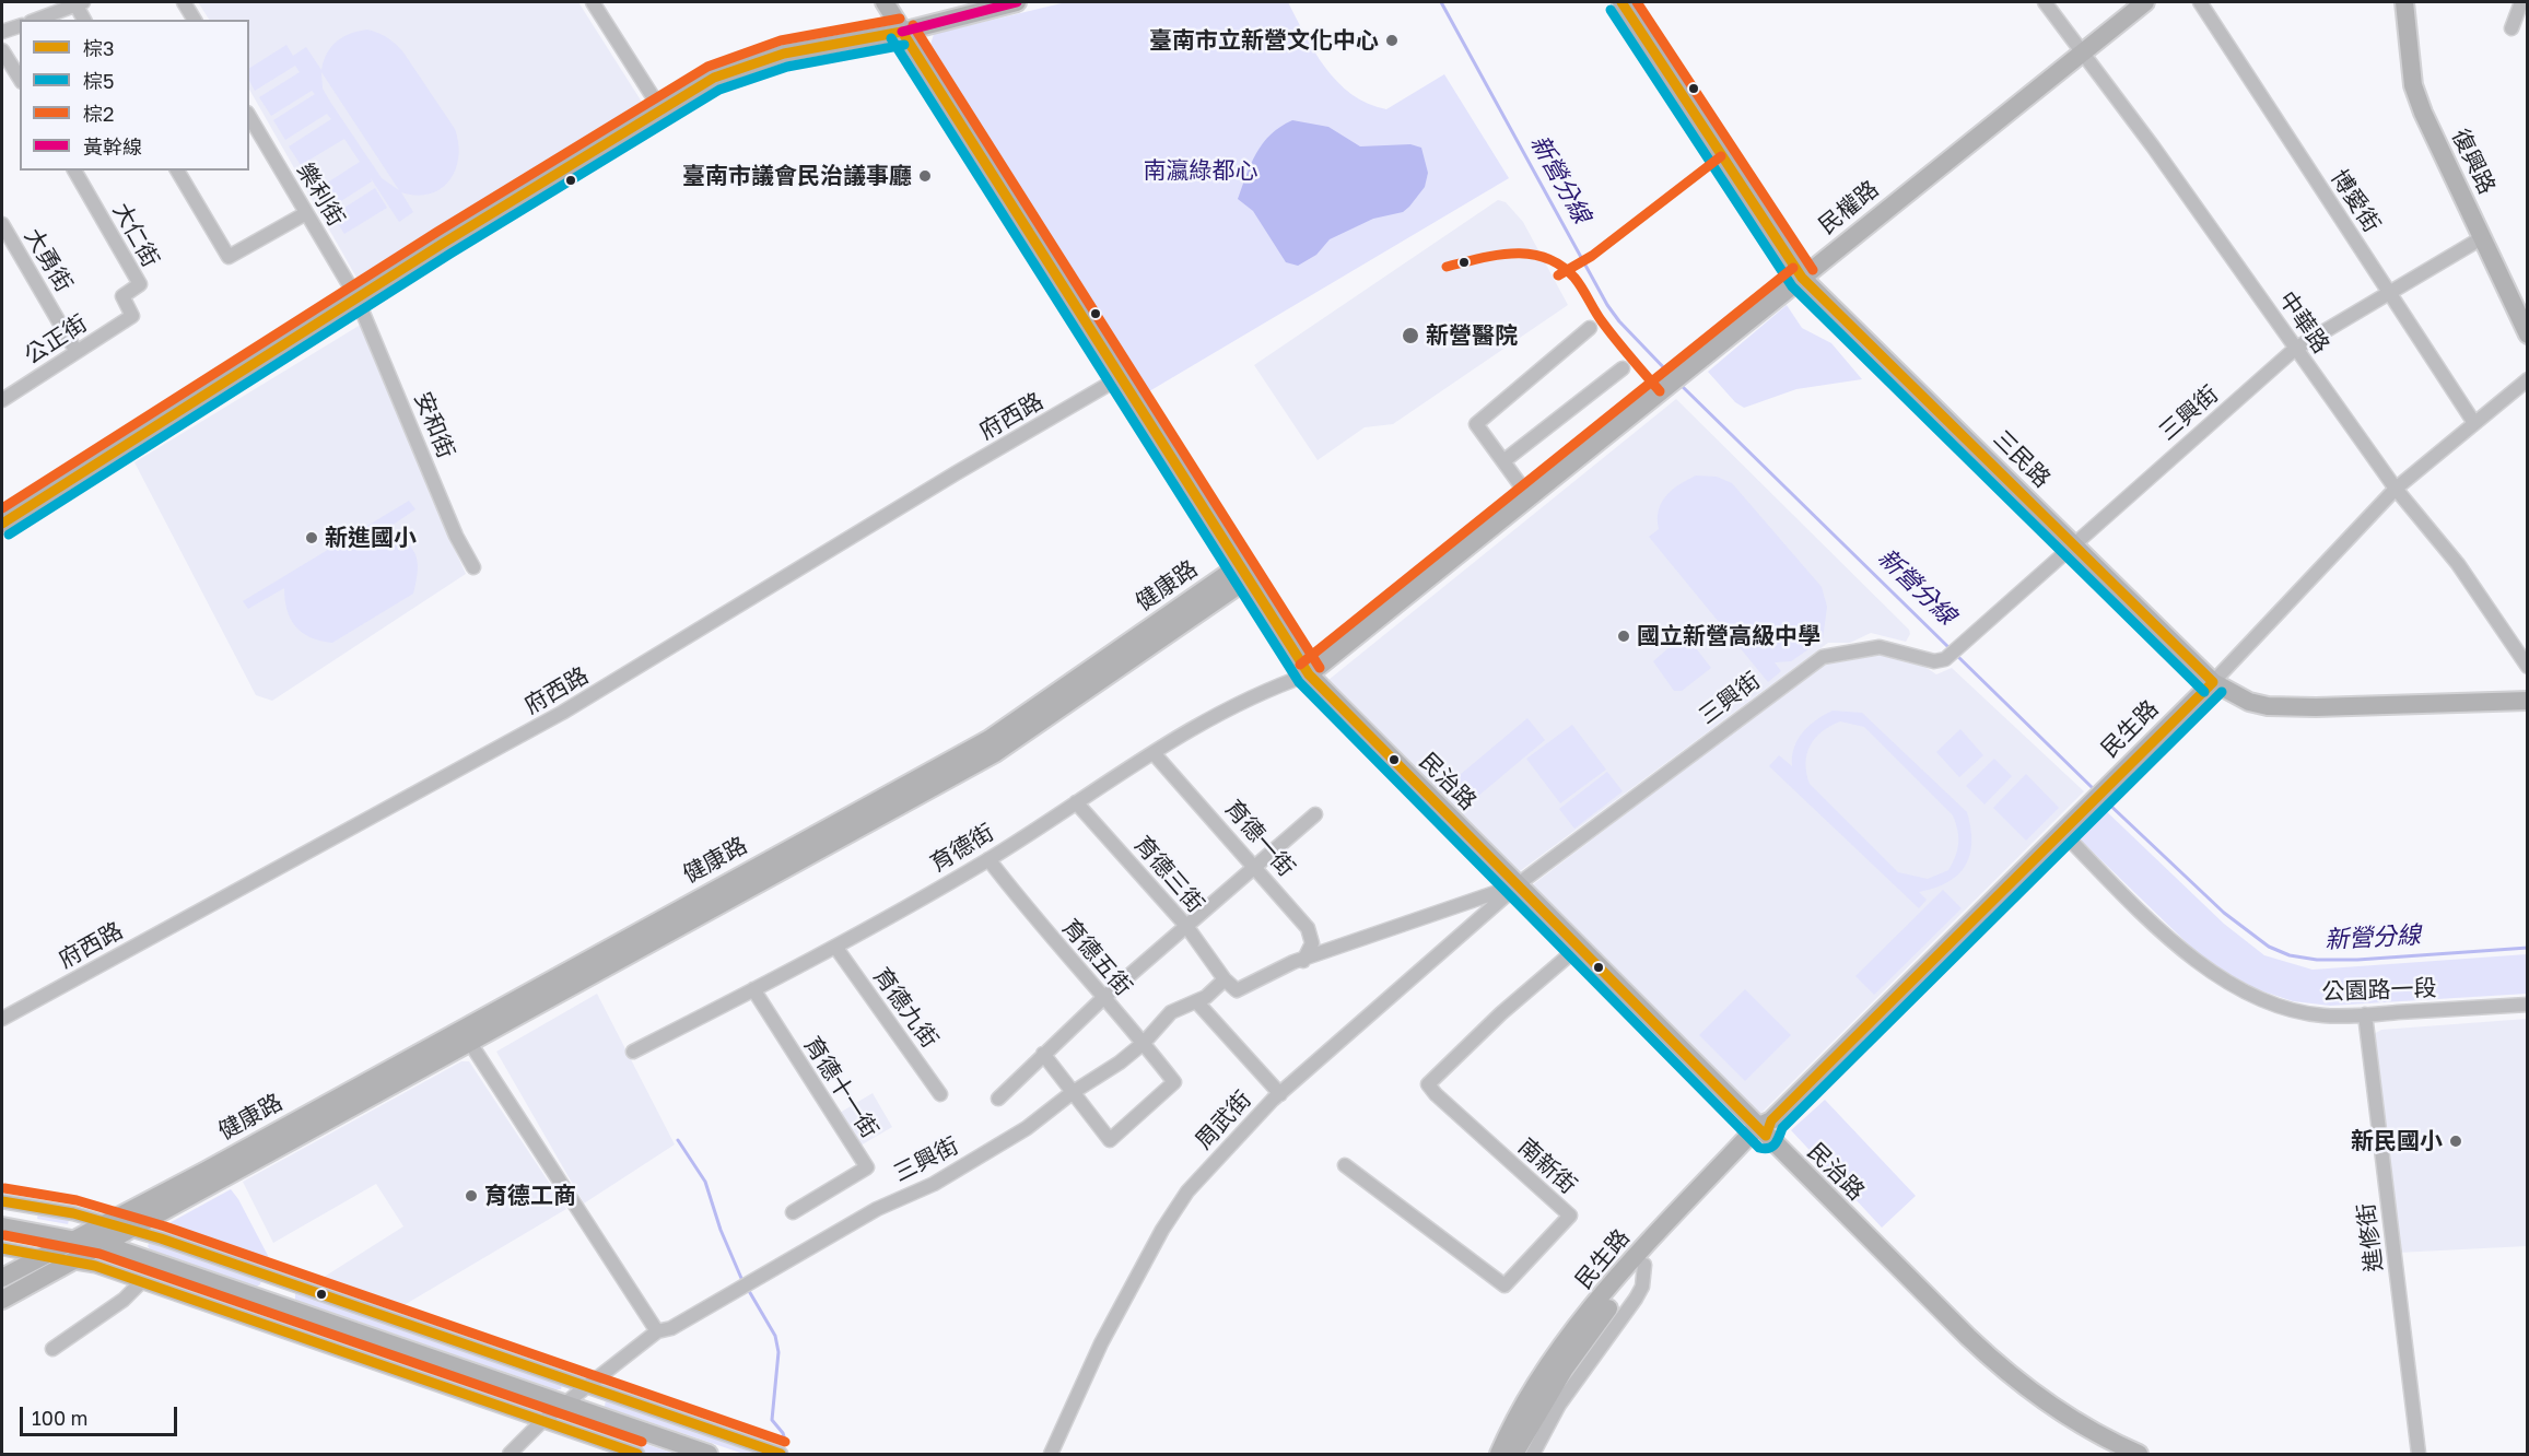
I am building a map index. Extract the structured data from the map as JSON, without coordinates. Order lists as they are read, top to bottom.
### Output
{
  "streets": {
    "street": [
      "復興路",
      "樂利街",
      "博愛街",
      "民權路",
      "大仁街",
      "大勇街",
      "中華路",
      "公正街",
      "三興街",
      "府西路",
      "安和街",
      "三民路",
      "健康路",
      "民生路",
      "民治路",
      "育德一街",
      "育德街",
      "育德三街",
      "育德五街",
      "公園路一段",
      "育德九街",
      "育德十一街",
      "周武街",
      "南新街",
      "進修街"
    ]
  },
  "crossings": [
    ["復興路", "三興街"],
    ["樂利街", "安和街"],
    ["博愛街", "三興街"],
    ["博愛街", "民生路"],
    ["民權路", "中華路"],
    ["民權路", "三民路"],
    ["民權路", "民治路"],
    ["民權路", "育德街"],
    ["大仁街", "公正街"],
    ["大勇街", "公正街"],
    ["中華路", "三興街"],
    ["中華路", "民生路"],
    ["三興街", "三民路"],
    ["三興街", "民治路"],
    ["三興街", "育德一街"],
    ["三興街", "育德三街"],
    ["三興街", "育德五街"],
    ["三興街", "周武街"],
    ["府西路", "民治路"],
    ["三民路", "民生路"],
    ["健康路", "民治路"],
    ["民生路", "民治路"],
    ["民生路", "公園路一段"],
    ["民治路", "育德街"],
    ["民治路", "周武街"],
    ["民治路", "南新街"],
    ["育德一街", "育德街"],
    ["育德街", "育德三街"],
    ["育德街", "育德五街"],
    ["育德街", "育德九街"],
    ["育德街", "育德十一街"],
    ["公園路一段", "進修街"]
  ],
  "water": ["新營分線"],
  "parks": ["南瀛綠都心"],
  "places": [
    "臺南市立新營文化中心",
    "臺南市議會民治議事廳",
    "新營醫院",
    "新進國小",
    "國立新營高級中學",
    "新民國小",
    "育德工商"
  ],
  "lines": [
    "transit line 棕3",
    "transit line 棕2",
    "transit line 黃幹線",
    "transit line 棕5"
  ],
  "legend": [
    "棕3",
    "棕5",
    "棕2",
    "黃幹線"
  ],
  "scale_bar": "100 m"
}
